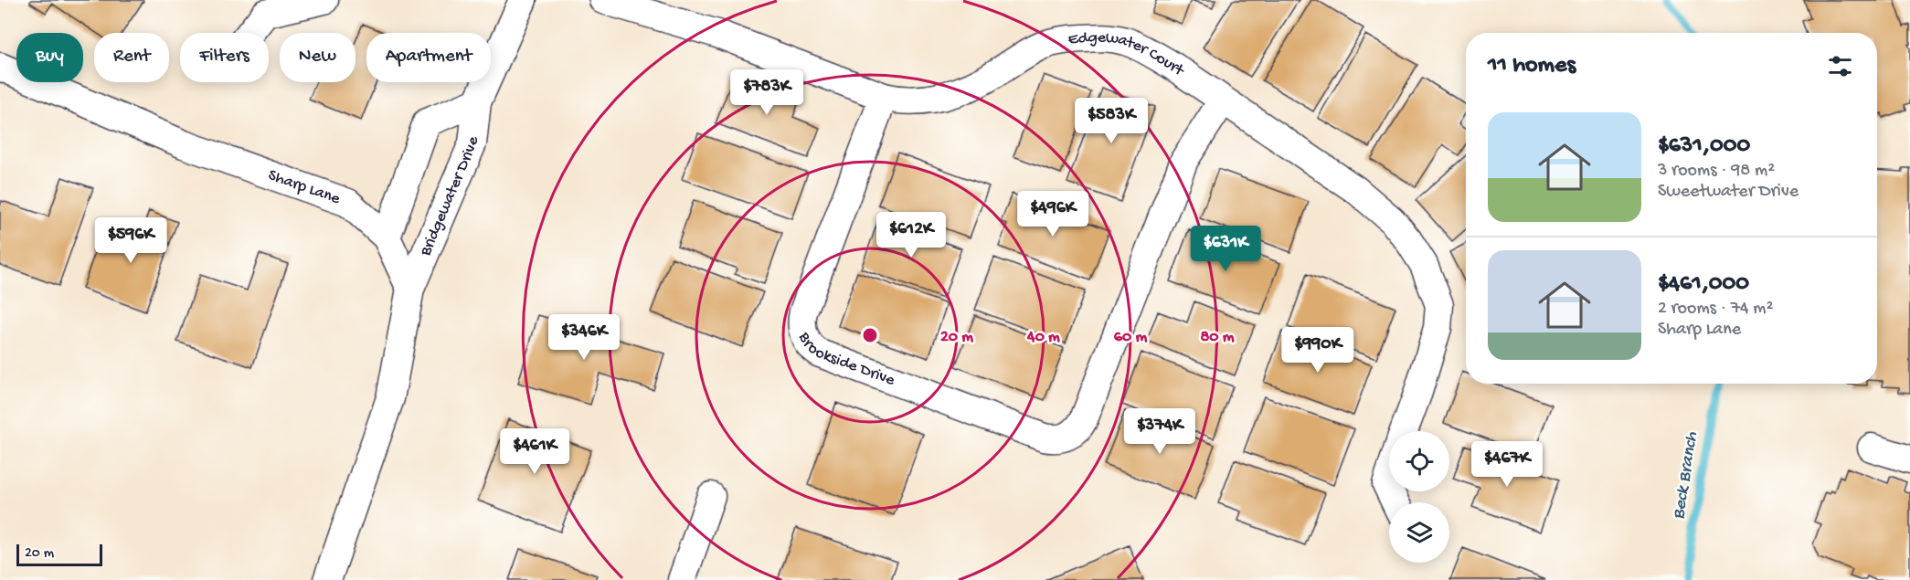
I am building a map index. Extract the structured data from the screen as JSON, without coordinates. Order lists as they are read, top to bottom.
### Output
{
  "streets": {
    "street": [
      "Edgewater Court",
      "Sharp Lane",
      "Bridgewater Drive",
      "Brookside Drive"
    ]
  },
  "crossings": [
    ["Edgewater Court", "Brookside Drive"],
    ["Sharp Lane", "Bridgewater Drive"]
  ],
  "water": ["Beck Branch"],
  "scale_bar": "20 m",
  "page": {
    "chip": [
      "Buy",
      "Rent",
      "Filters",
      "New",
      "Apartment"
    ],
    "heading": "11 homes",
    "price": [
      "$783K",
      "$583K",
      "$496K",
      "$612K",
      "$596K",
      "$631K",
      "$346K",
      "$990K",
      "$374K",
      "$461K",
      "$467K"
    ],
    "list": [
      {
        "name": "$631,000",
        "note": "3 rooms · 98 m² · Sweetwater Drive"
      },
      {
        "name": "$461,000",
        "note": "2 rooms · 74 m² · Sharp Lane"
      }
    ],
    "scale": "20 m"
  },
  "rings": [
    "20 m",
    "40 m",
    "60 m",
    "80 m"
  ]
}
